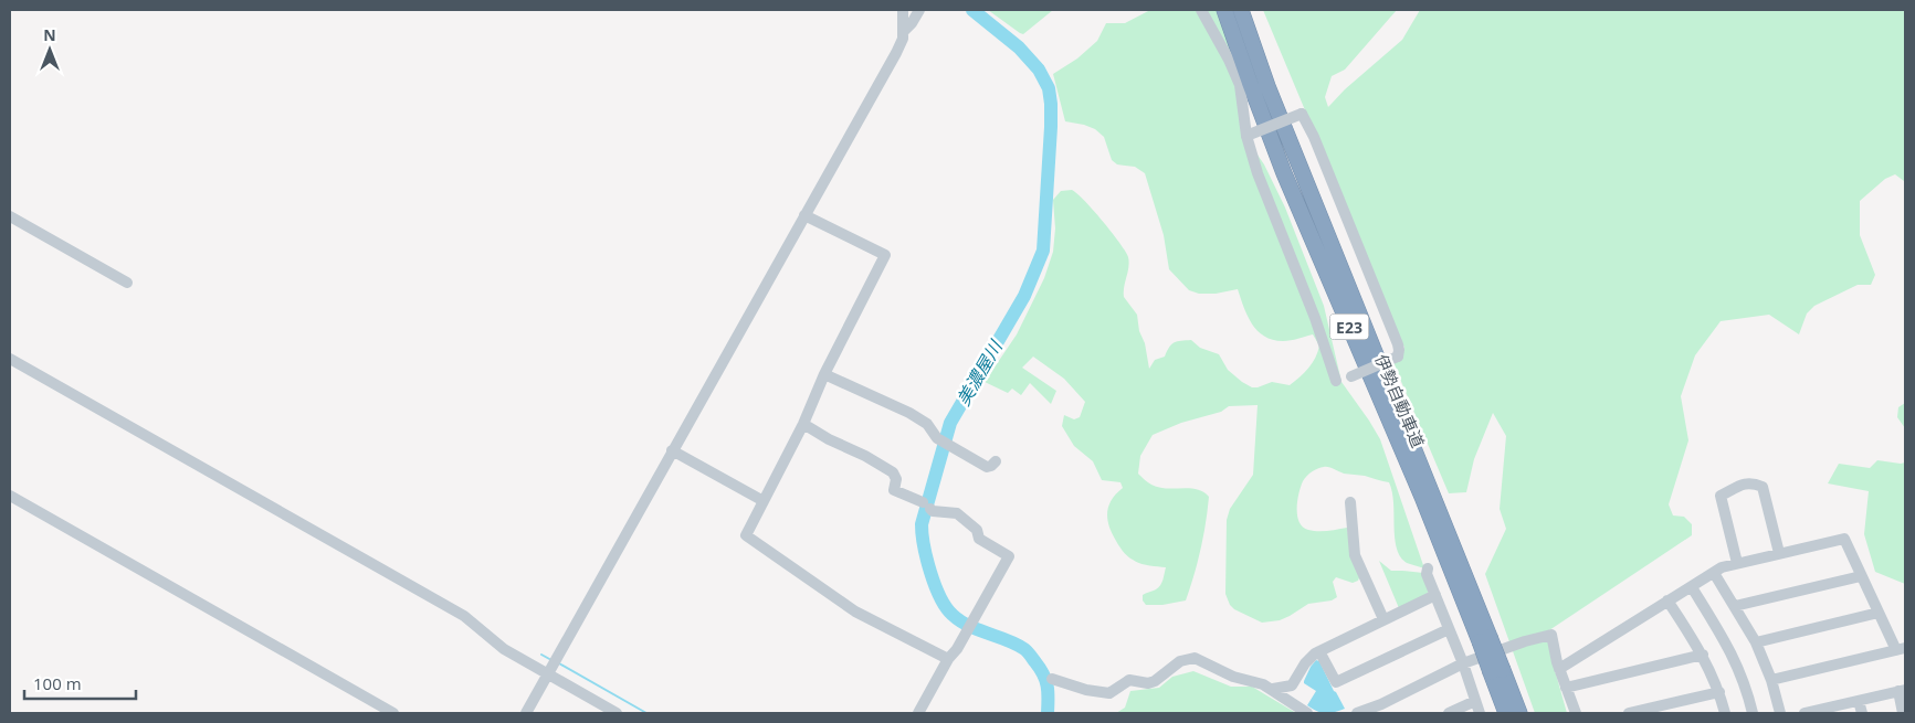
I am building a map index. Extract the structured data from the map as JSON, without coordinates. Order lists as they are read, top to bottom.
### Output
{
  "streets": {
    "highway": ["E23", "伊勢自動車道"]
  },
  "water": ["美濃屋川"],
  "scale_bar": "100 m",
  "north": "top"
}
